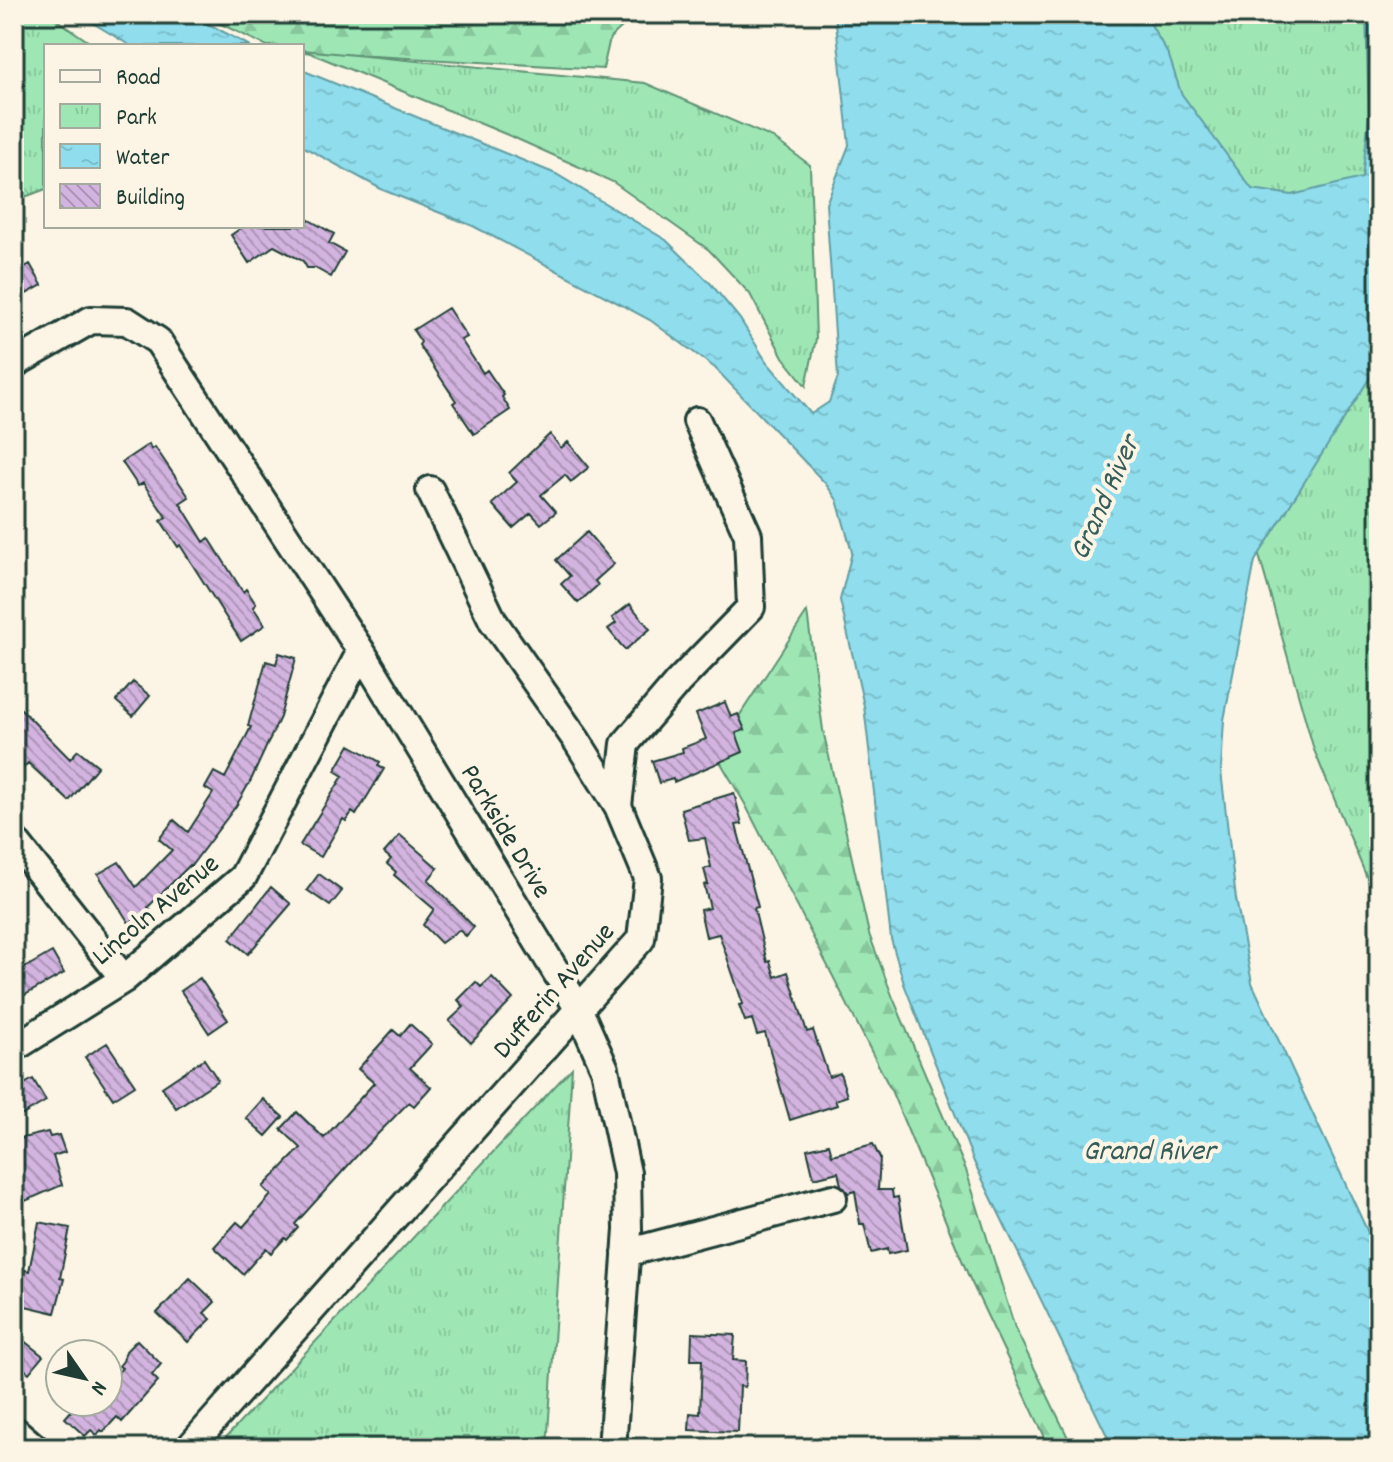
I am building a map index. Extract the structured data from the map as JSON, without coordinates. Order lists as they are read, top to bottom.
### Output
{
  "streets": {
    "street": ["Parkside Drive", "Lincoln Avenue", "Dufferin Avenue"]
  },
  "crossings": [
    ["Parkside Drive", "Lincoln Avenue"],
    ["Parkside Drive", "Dufferin Avenue"]
  ],
  "water": ["Grand River"],
  "legend": [
    "Road",
    "Park",
    "Water",
    "Building"
  ],
  "north": "bottom right"
}
